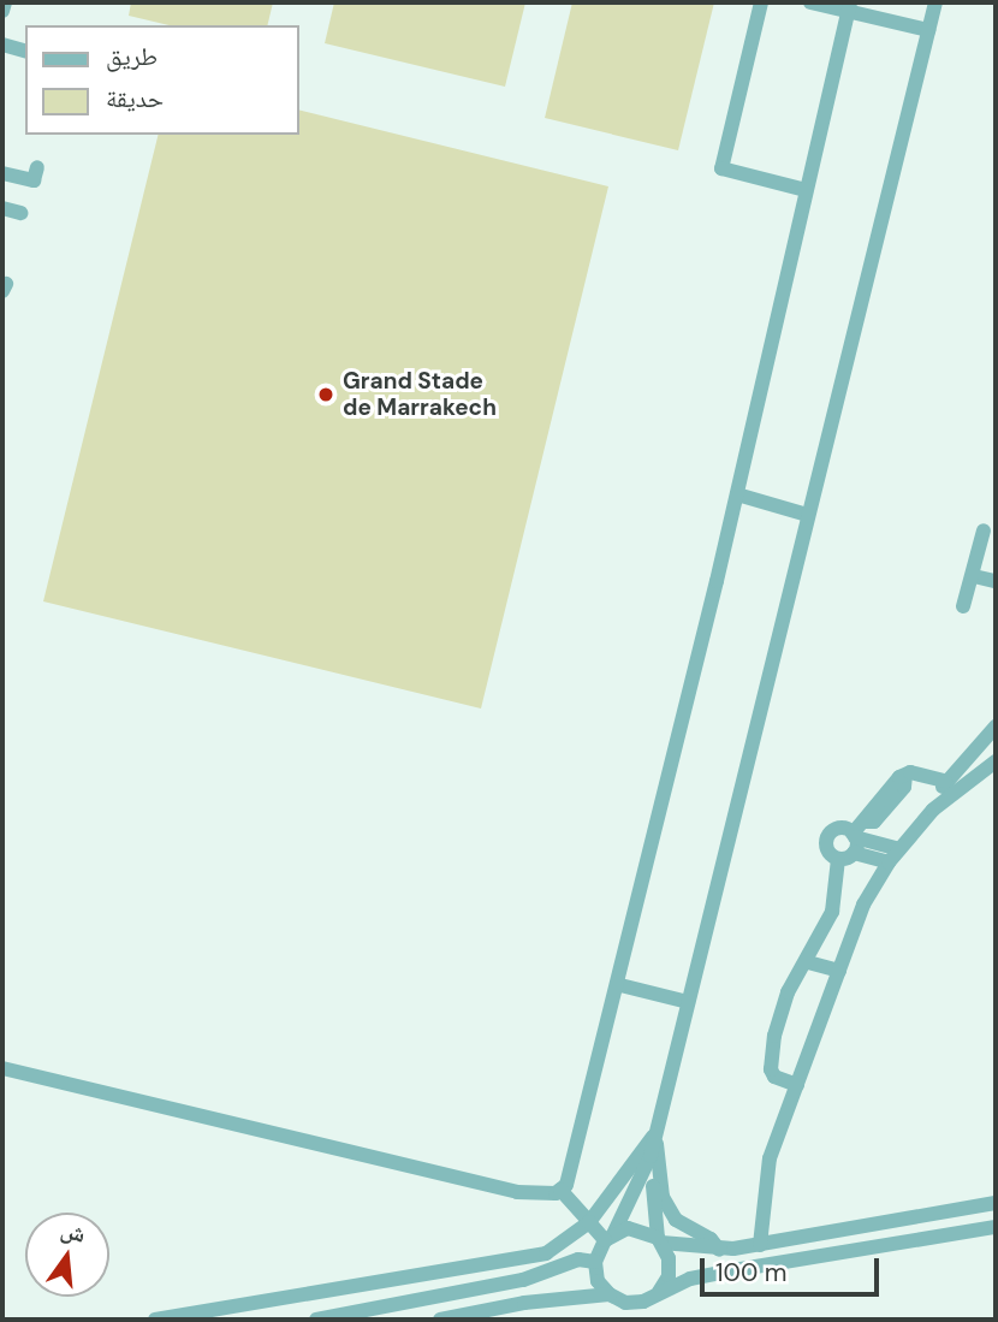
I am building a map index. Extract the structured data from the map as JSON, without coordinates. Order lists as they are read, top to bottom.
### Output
{
  "places": ["Grand Stade de Marrakech"],
  "legend": ["طريق", "حديقة"],
  "scale_bar": "100 m",
  "north": "top"
}
